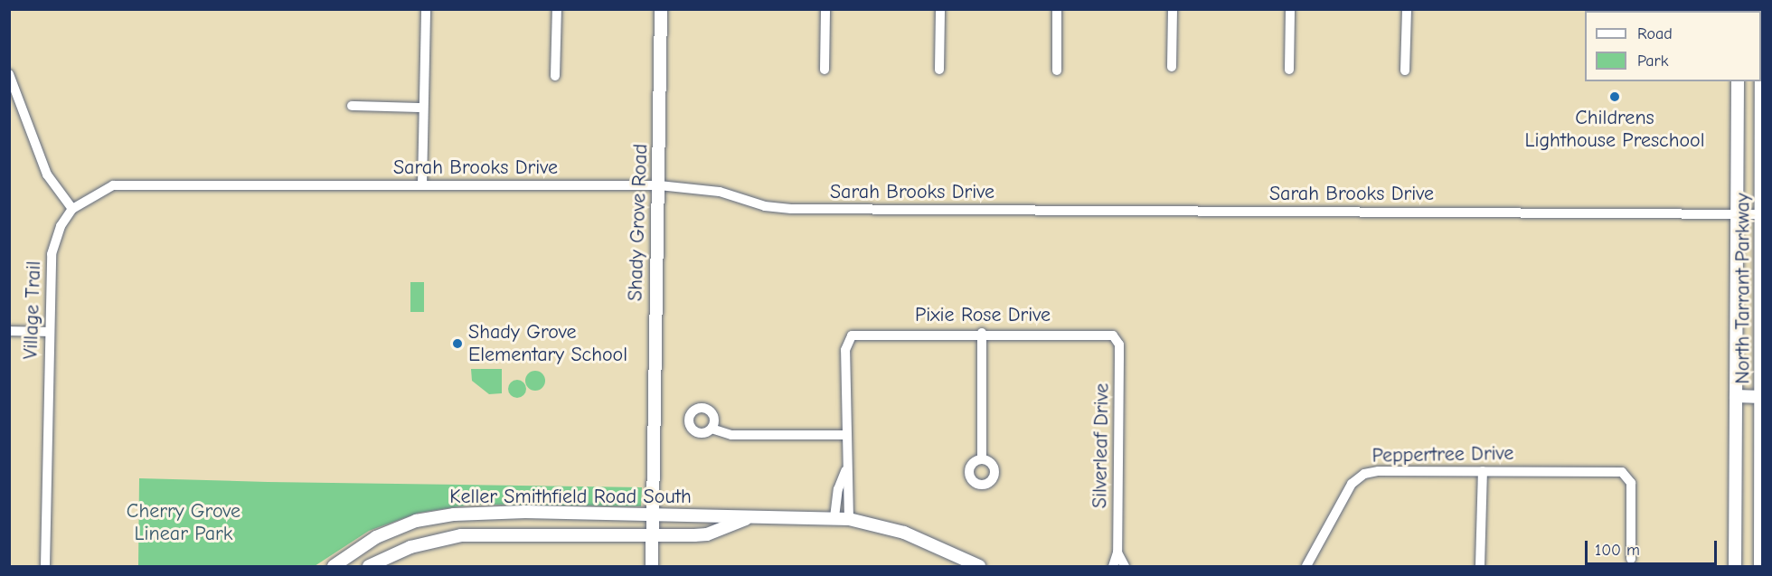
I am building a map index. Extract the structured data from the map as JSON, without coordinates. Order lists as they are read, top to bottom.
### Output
{
  "streets": {
    "main road": ["Shady Grove Road", "North Tarrant Parkway", "Keller Smithfield Road South"],
    "street": [
      "Sarah Brooks Drive",
      "Village Trail",
      "Pixie Rose Drive",
      "Silverleaf Drive",
      "Peppertree Drive"
    ]
  },
  "crossings": [
    ["Sarah Brooks Drive", "Shady Grove Road"],
    ["Sarah Brooks Drive", "North Tarrant Parkway"],
    ["Sarah Brooks Drive", "Village Trail"],
    ["Shady Grove Road", "Keller Smithfield Road South"],
    ["Pixie Rose Drive", "Silverleaf Drive"]
  ],
  "parks": ["Cherry Grove Linear Park"],
  "places": ["Childrens Lighthouse Preschool", "Shady Grove Elementary School"],
  "legend": ["Road", "Park"],
  "scale_bar": "100 m"
}
